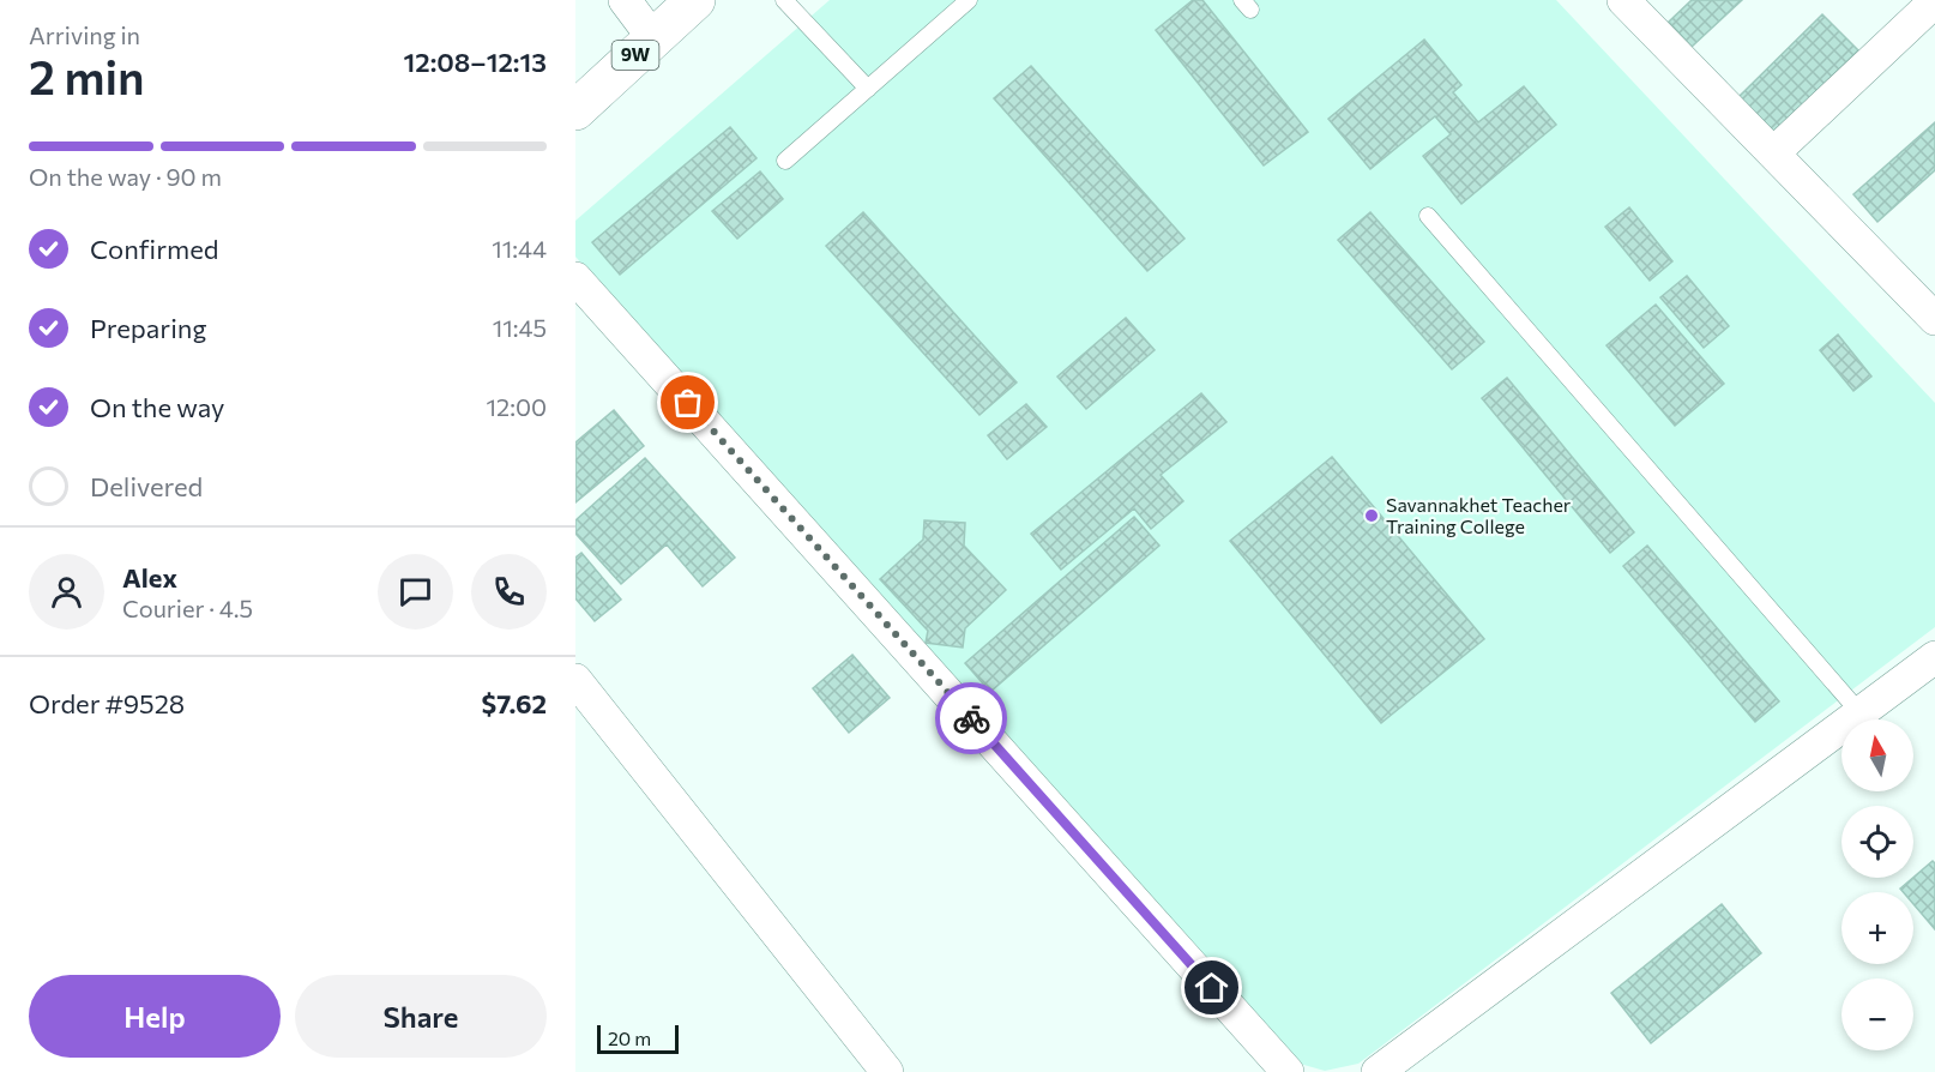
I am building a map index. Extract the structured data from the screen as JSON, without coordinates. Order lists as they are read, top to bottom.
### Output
{
  "streets": {
    "highway": ["9W"]
  },
  "places": ["Savannakhet Teacher Training College"],
  "scale_bar": "20 m",
  "north": "top",
  "page": {
    "heading": ["2 min", "Arriving in", "12:08–12:13"],
    "panel": [
      "Alex",
      "Courier · 4.5",
      "Order #9528",
      "$7.62"
    ],
    "bar": "On the way · 90 m",
    "list": [
      ["Confirmed", "11:44"],
      ["Preparing", "11:45"],
      ["On the way", "12:00"],
      "Delivered"
    ],
    "map_buttons": ["+", "−"],
    "buttons": ["Help", "Share"],
    "scale": "20 m"
  }
}
